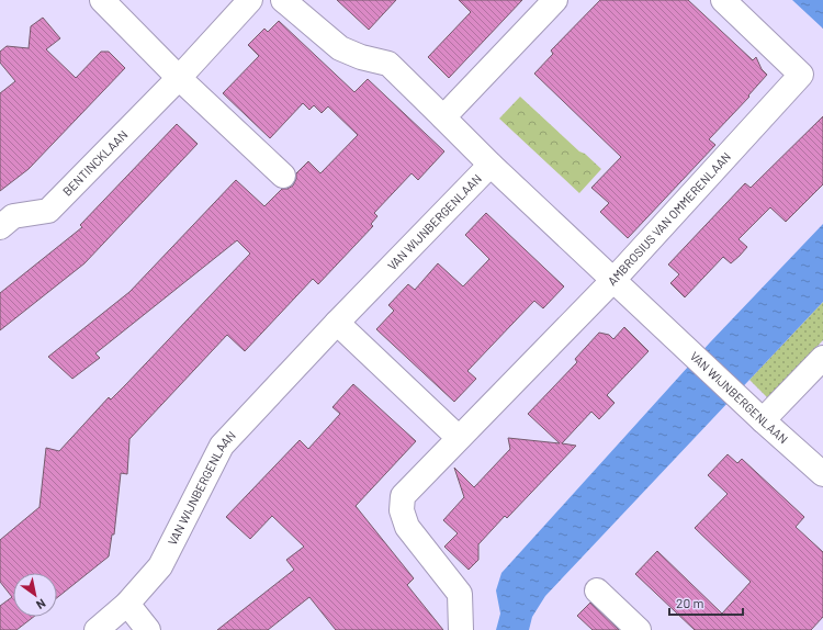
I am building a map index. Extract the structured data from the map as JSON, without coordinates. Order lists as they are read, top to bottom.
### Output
{
  "streets": {
    "street": ["BENTINCKLAAN", "AMBROSIUS VAN OMMERENLAAN", "VAN WIJNBERGENLAAN"]
  },
  "crossings": [
    ["AMBROSIUS VAN OMMERENLAAN", "VAN WIJNBERGENLAAN"]
  ],
  "scale_bar": "20 m",
  "north": "bottom right"
}
